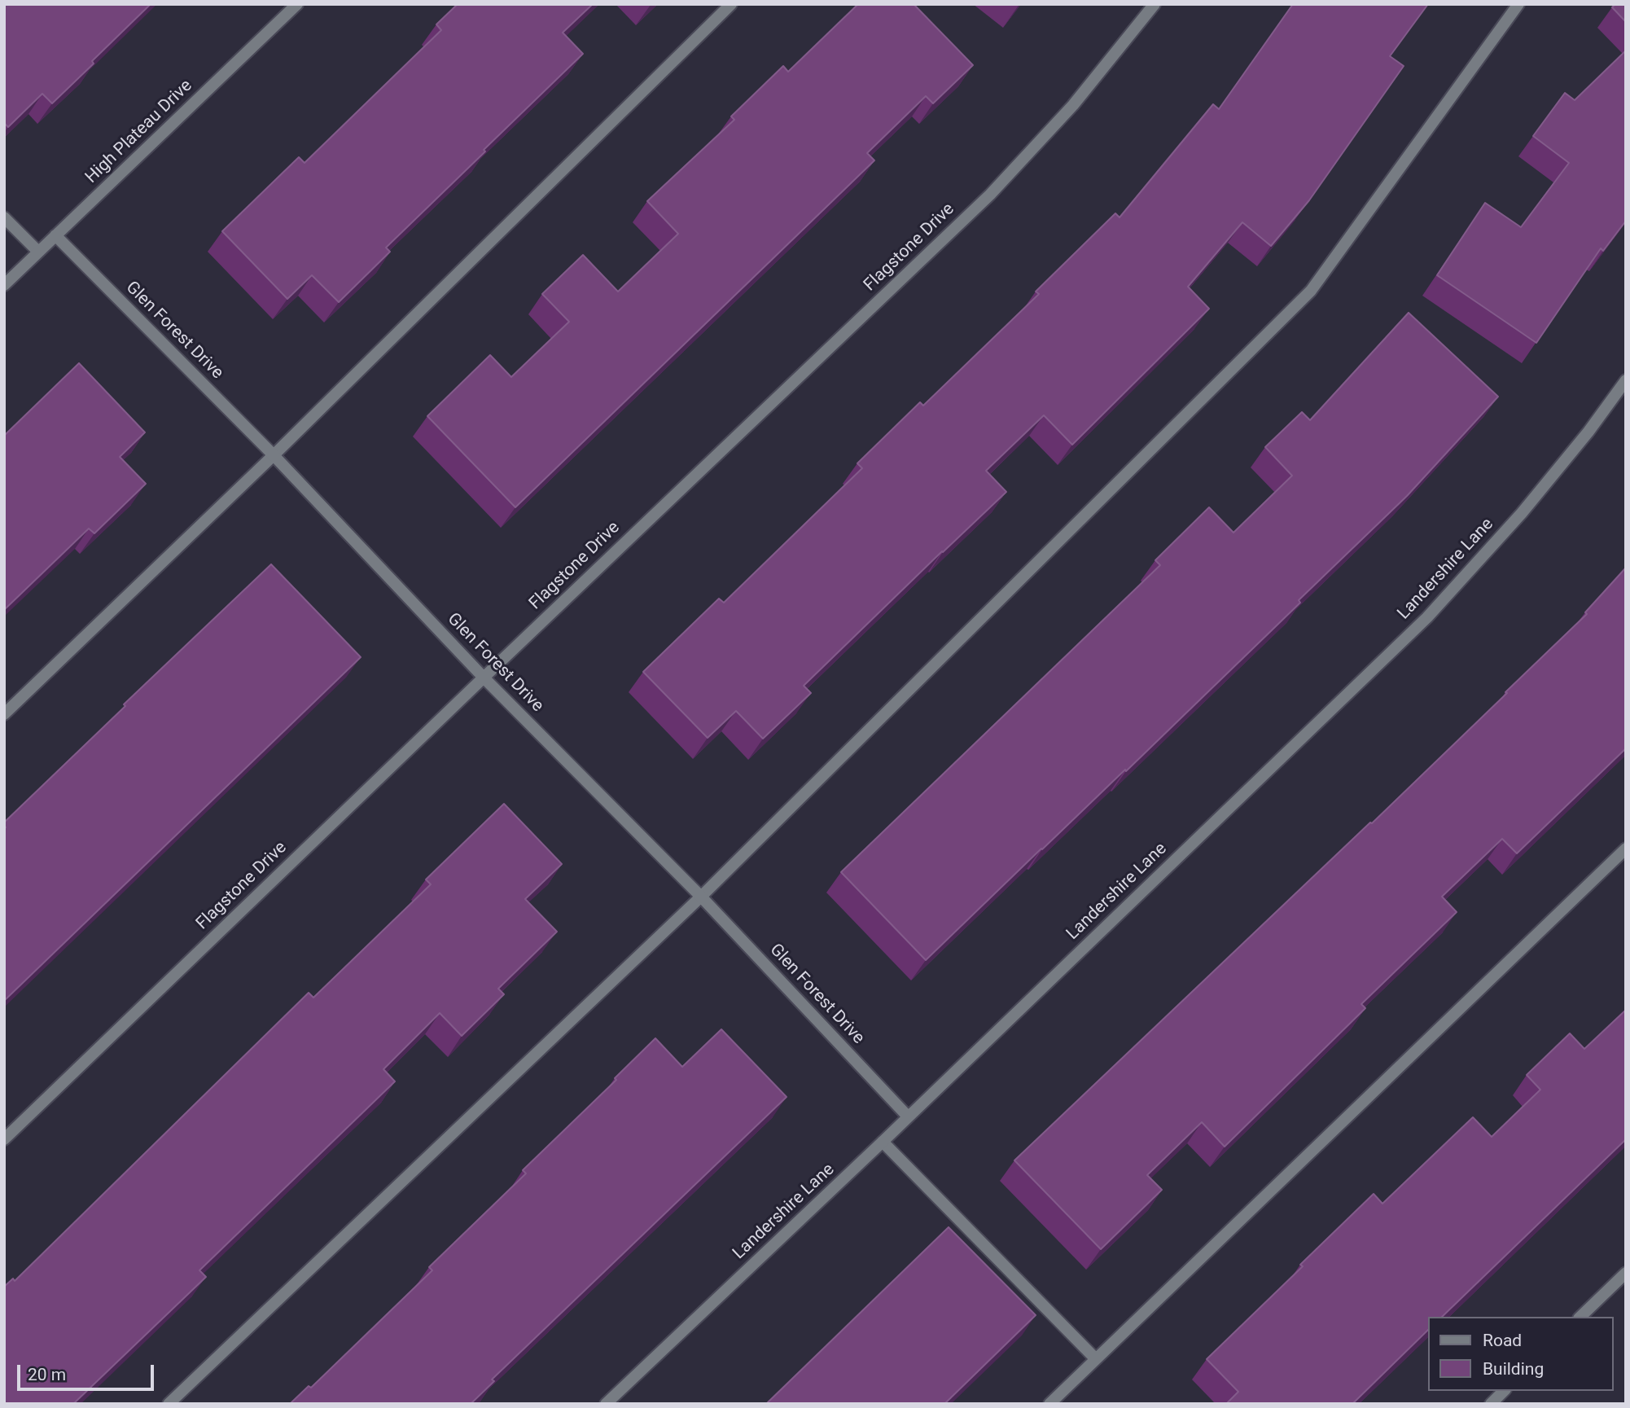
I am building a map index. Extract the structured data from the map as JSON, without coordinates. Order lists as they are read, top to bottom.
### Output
{
  "streets": {
    "street": [
      "High Plateau Drive",
      "Flagstone Drive",
      "Glen Forest Drive",
      "Landershire Lane"
    ]
  },
  "crossings": [
    ["High Plateau Drive", "Glen Forest Drive"],
    ["Flagstone Drive", "Glen Forest Drive"],
    ["Glen Forest Drive", "Landershire Lane"]
  ],
  "legend": ["Road", "Building"],
  "scale_bar": "20 m"
}
